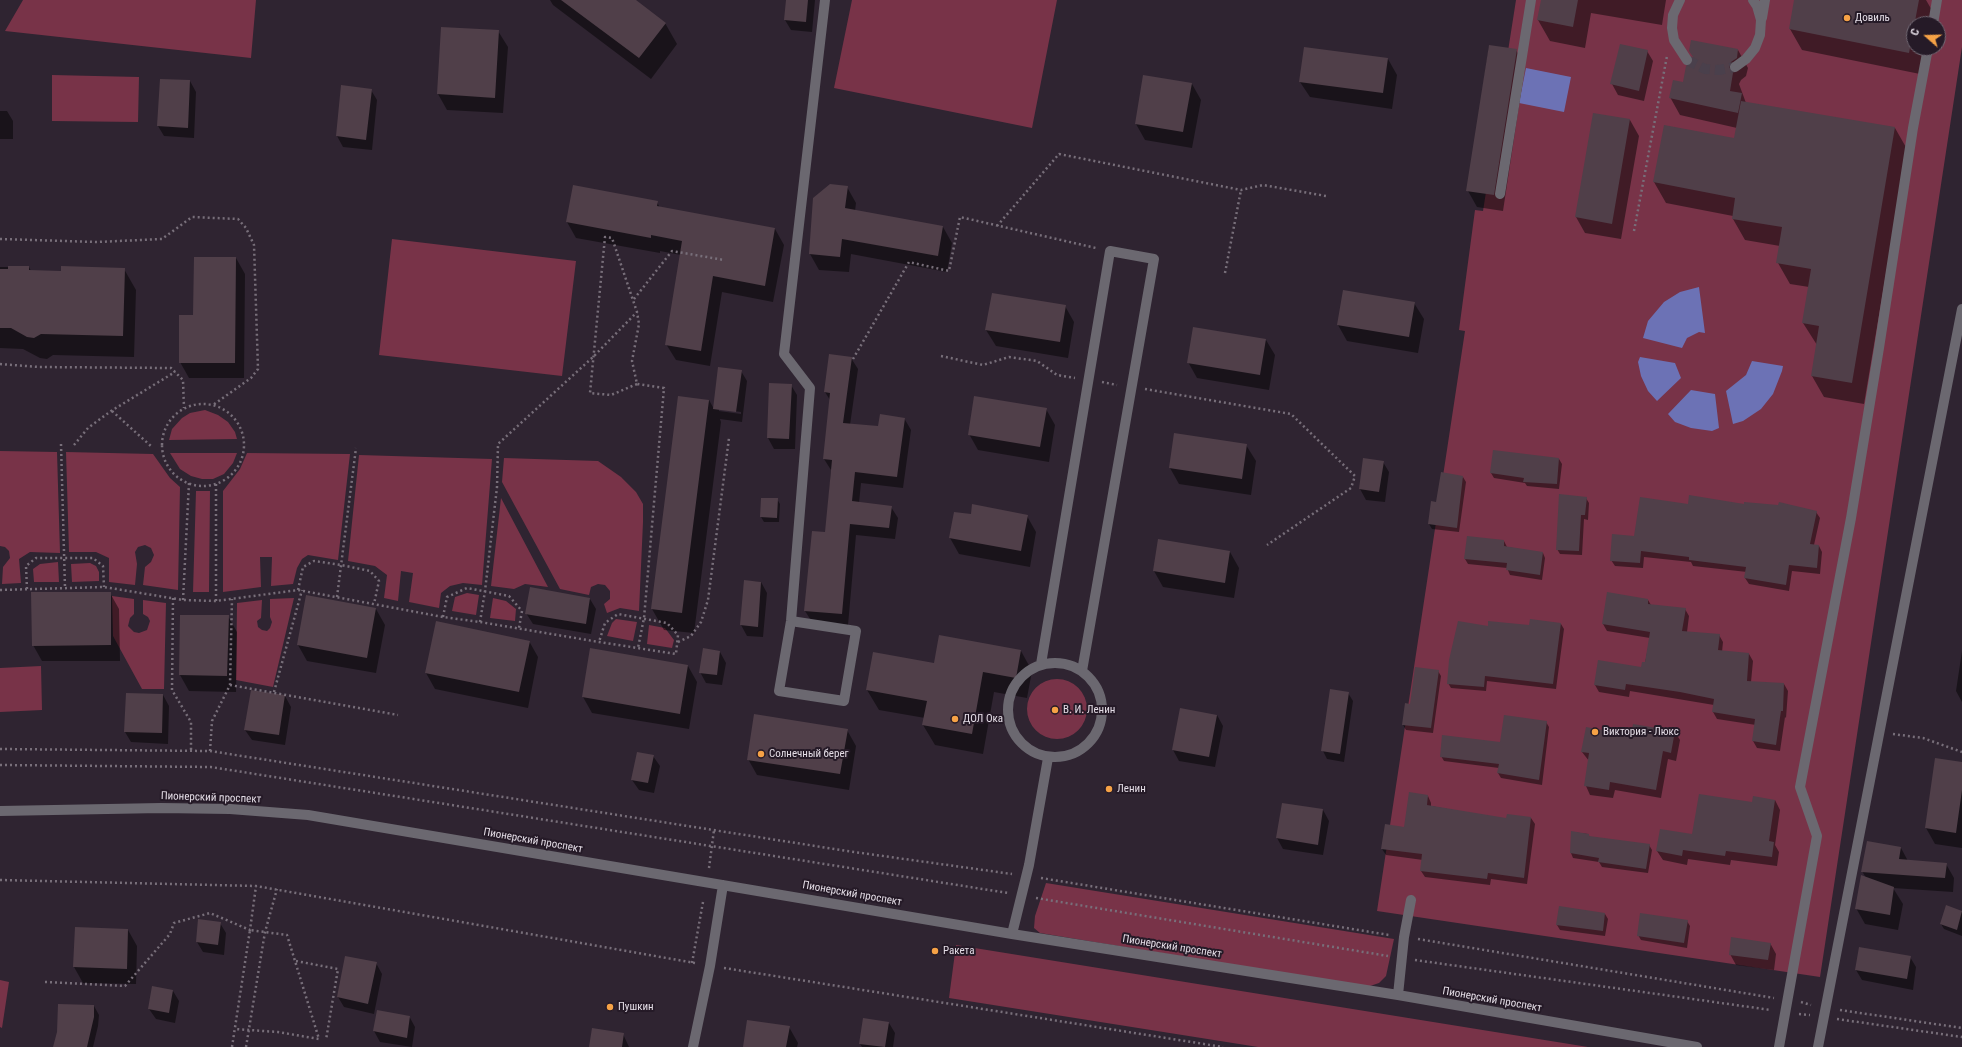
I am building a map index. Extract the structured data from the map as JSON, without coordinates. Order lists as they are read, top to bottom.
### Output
{
  "streets": {
    "street": ["Пионерский проспект"]
  },
  "places": [
    "Довиль",
    "В. И. Ленин",
    "ДОЛ Ока",
    "Виктория - Люкс",
    "Солнечный берег",
    "Ленин",
    "Ракета",
    "Пушкин"
  ],
  "north": "left"
}
